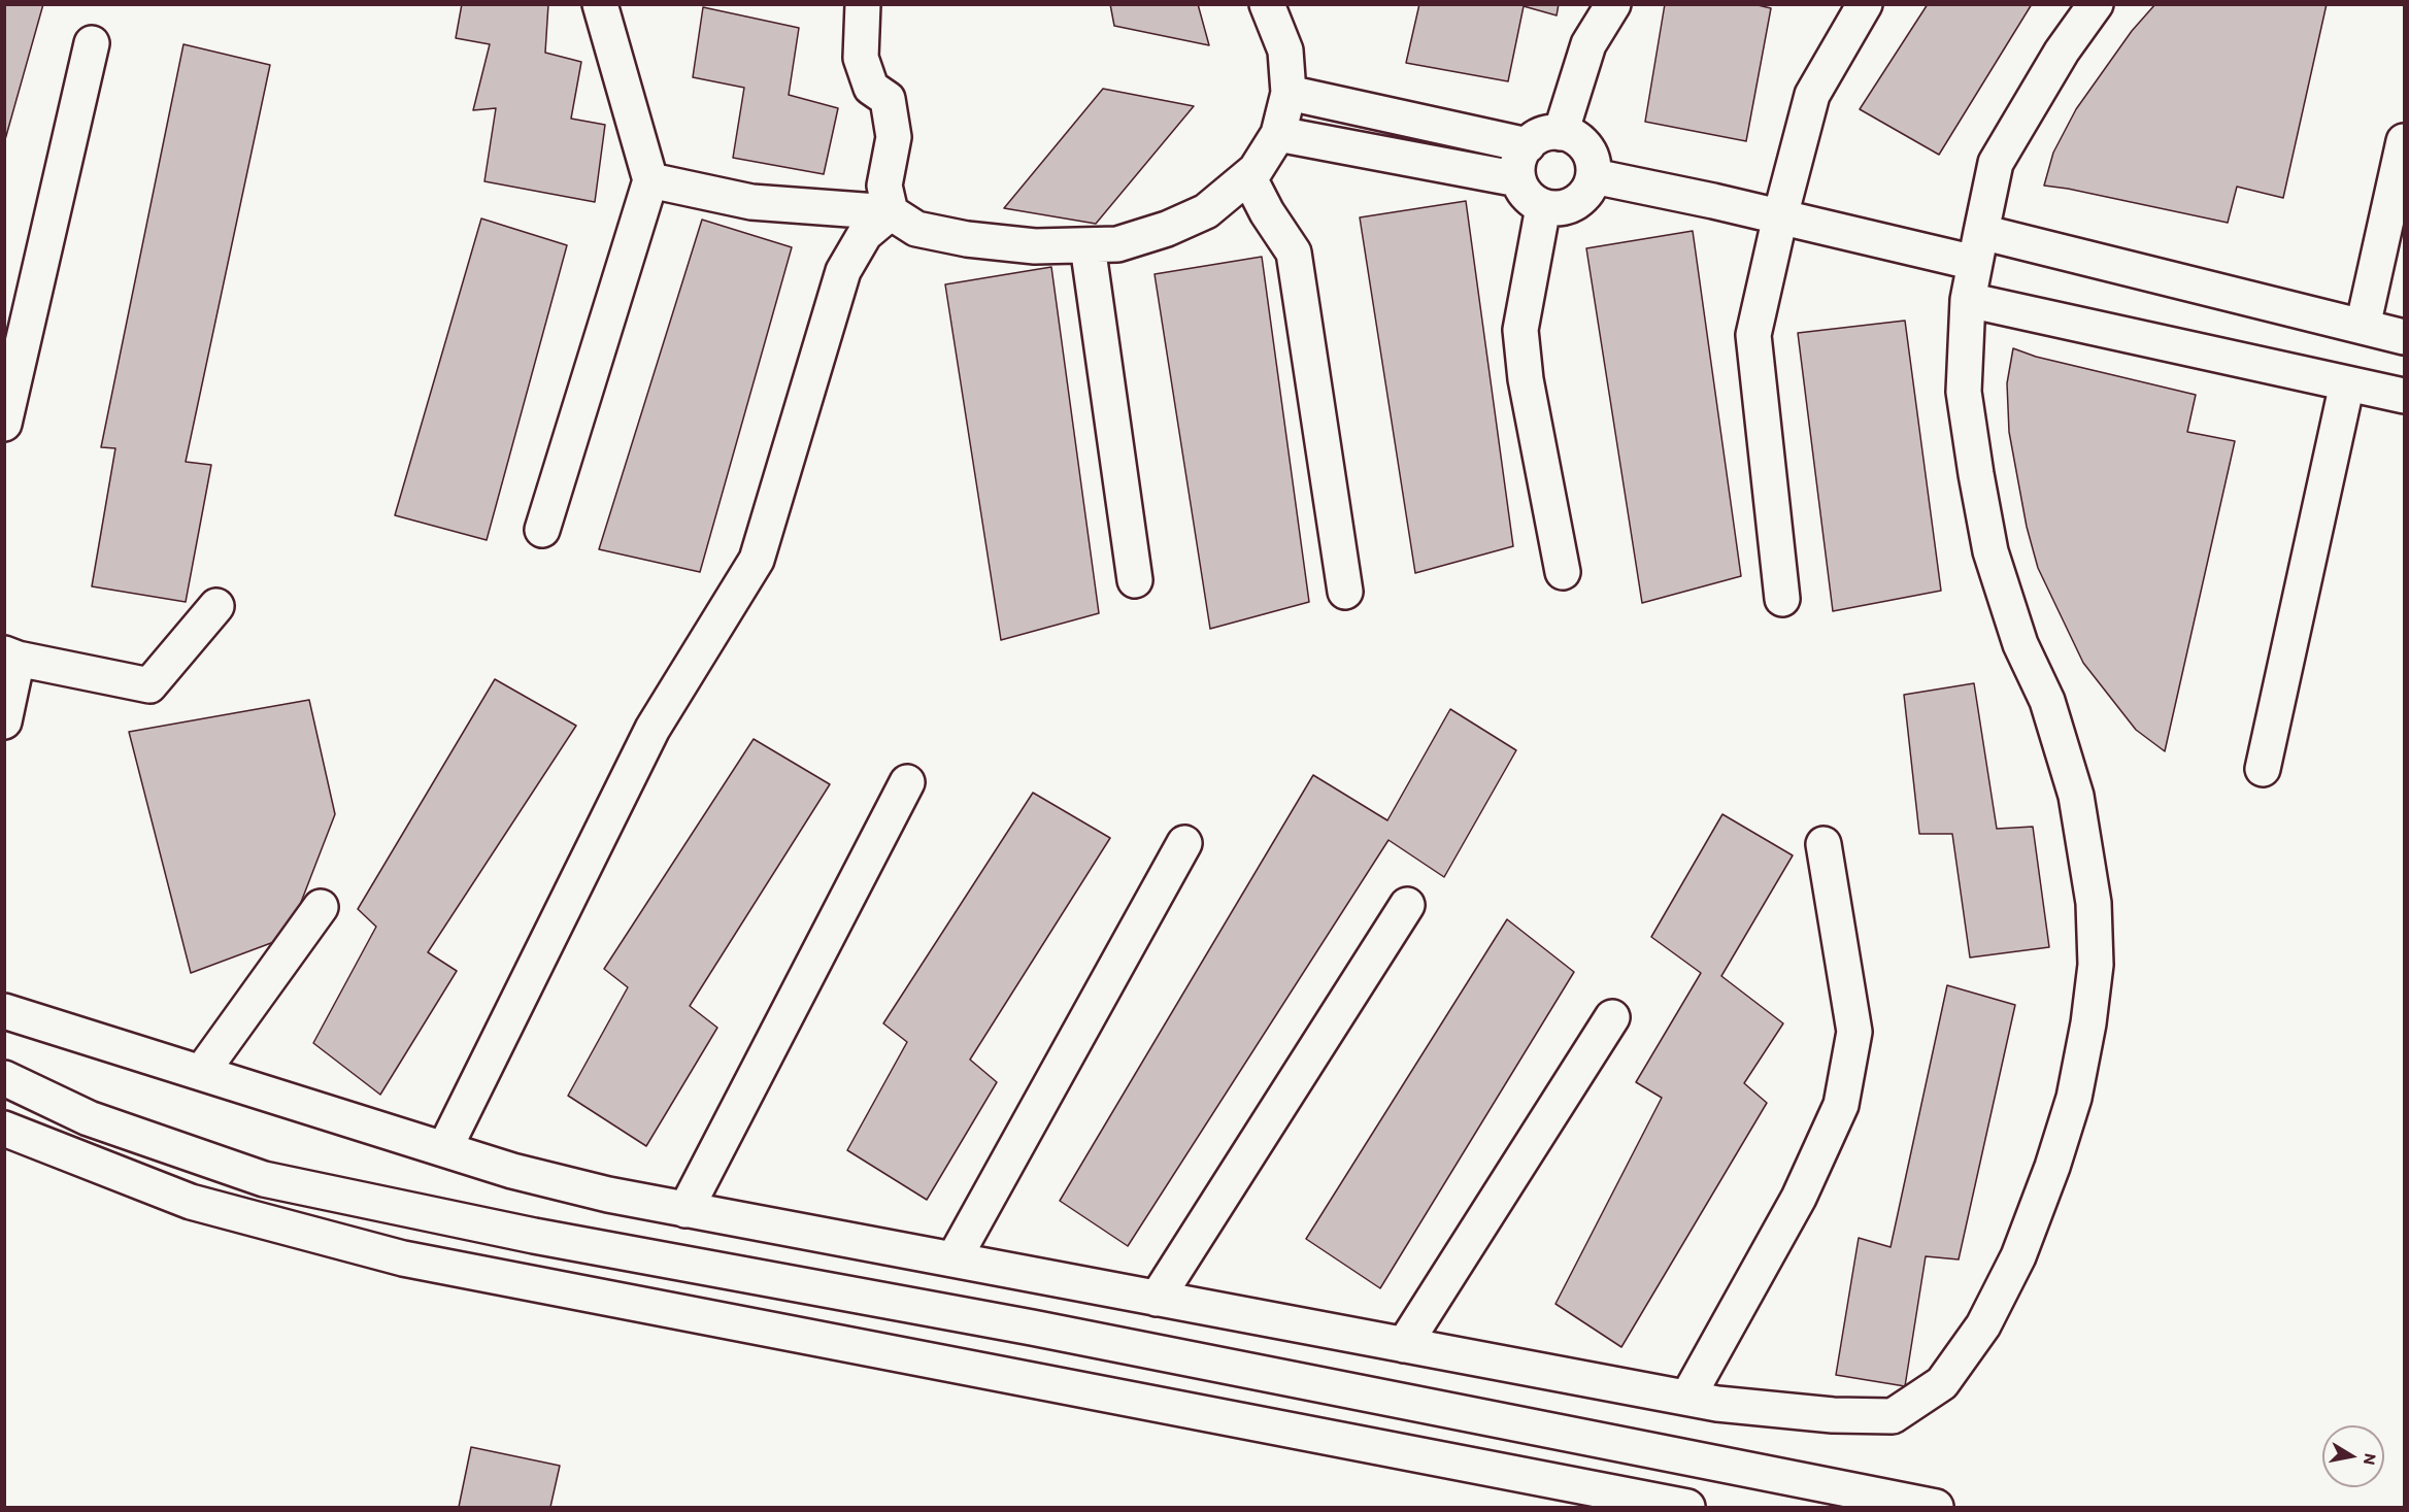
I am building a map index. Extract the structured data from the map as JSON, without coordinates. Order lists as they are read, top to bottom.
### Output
{
  "north": "right"
}
